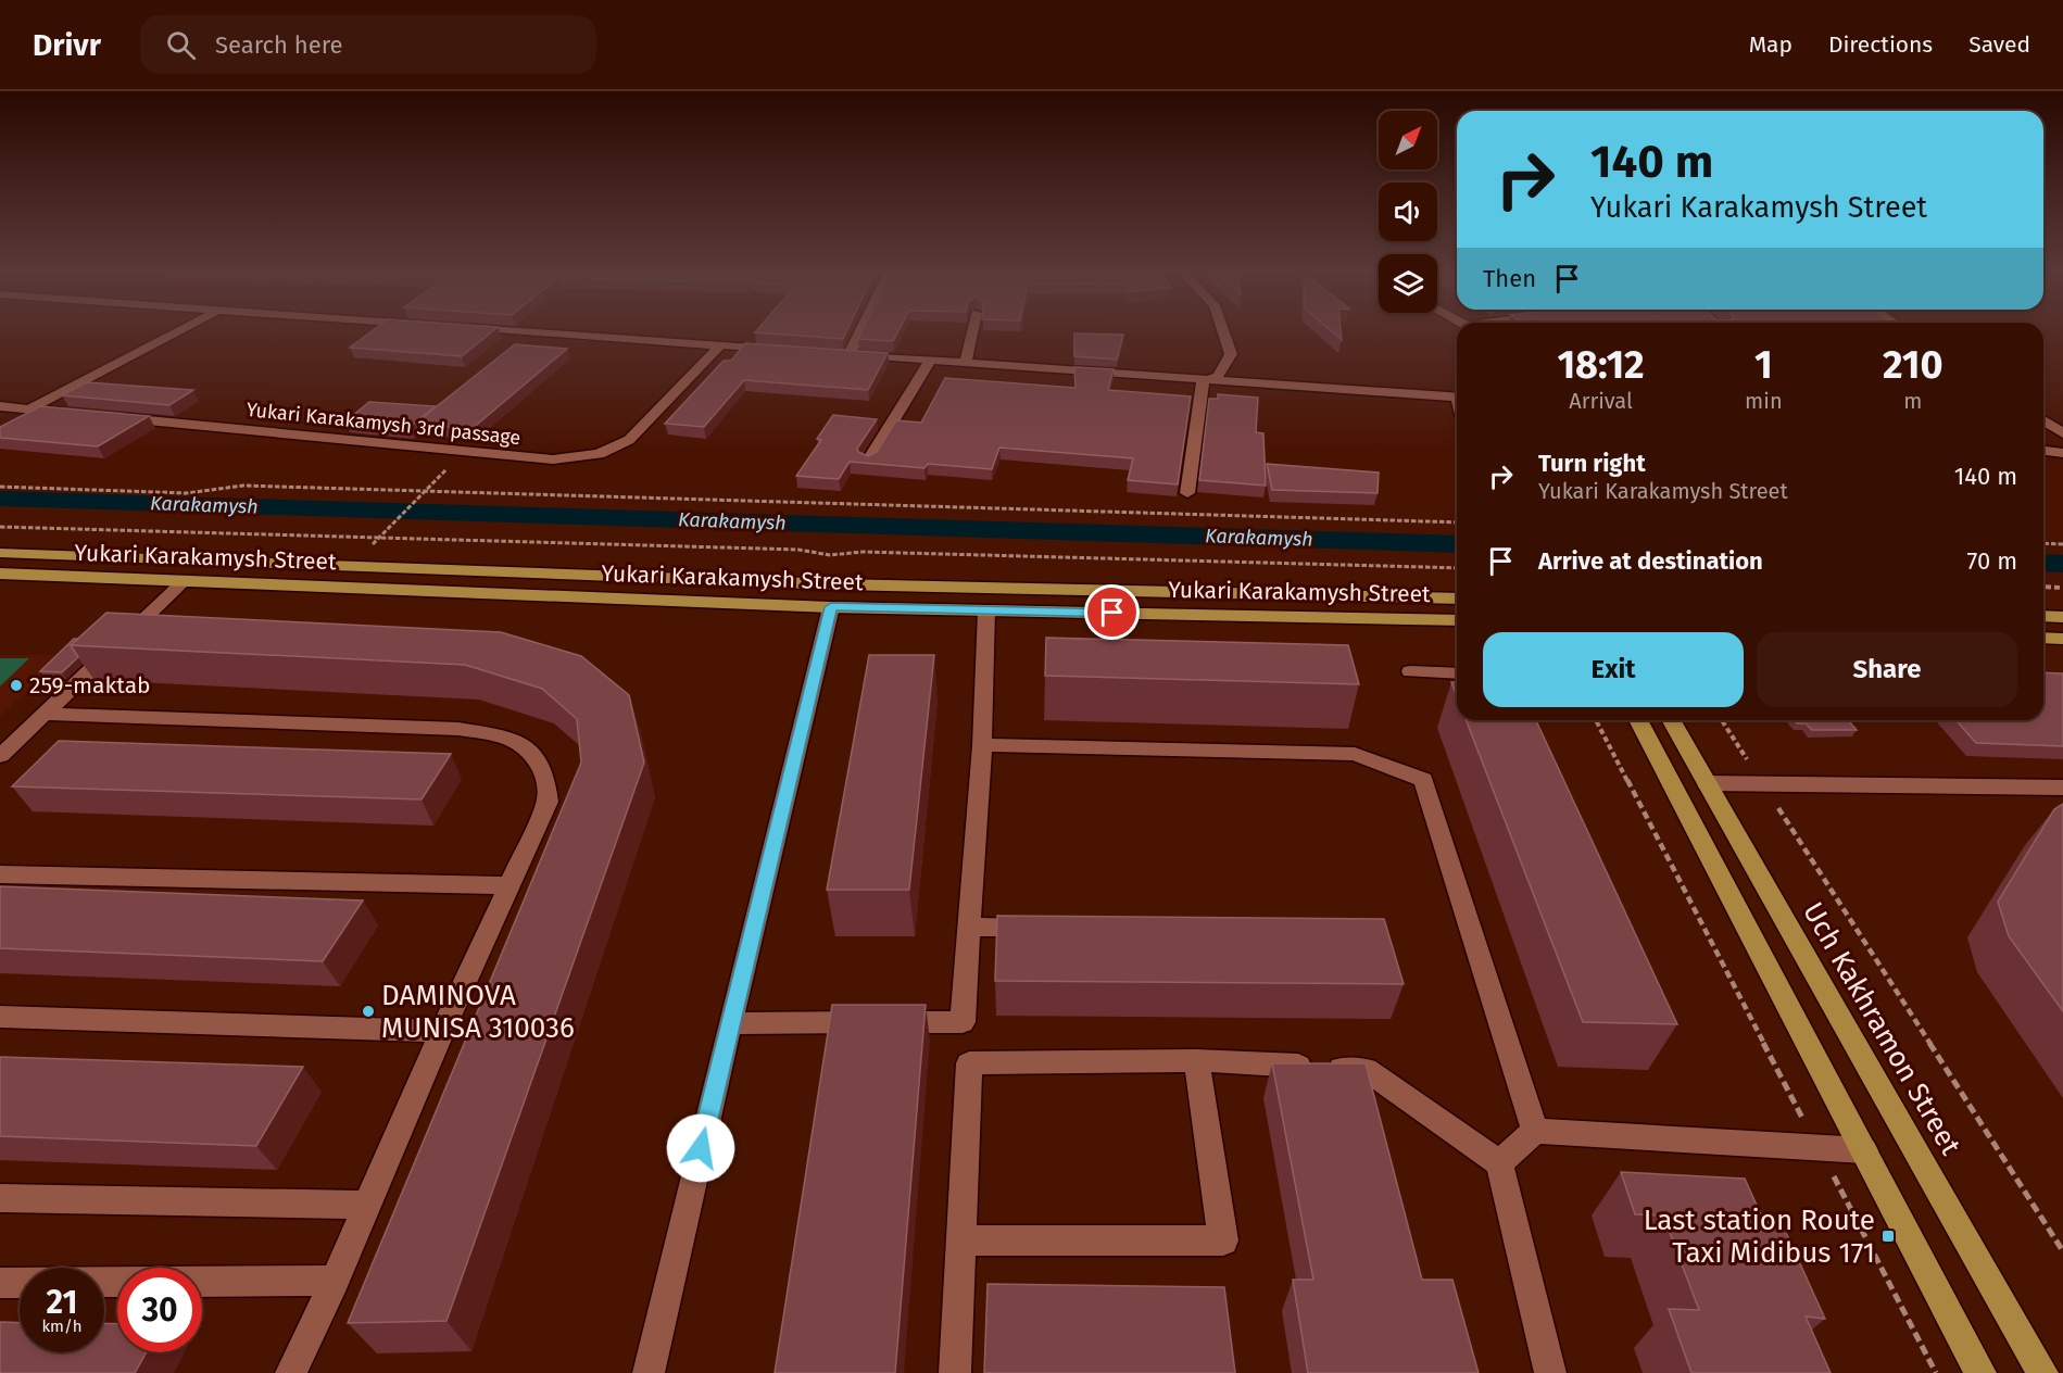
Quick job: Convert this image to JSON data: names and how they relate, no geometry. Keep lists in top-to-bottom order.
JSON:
{
  "streets": {
    "main road": ["Yukari Karakamysh Street", "Uch Kakhramon Street"],
    "street": ["Yukari Karakamysh 3rd passage"]
  },
  "water": ["Karakamysh"],
  "places": {
    "other": ["259-maktab", "DAMINOVA MUNISA 310036"],
    "transit": ["Last station Route Taxi Midibus 171"]
  },
  "north": "top right",
  "page": {
    "header": "Drivr",
    "search": "Search here",
    "nav": ["Map", "Directions", "Saved"],
    "turn": ["140 m", "Yukari Karakamysh Street"],
    "then": "Then",
    "eta": [
      "18:12",
      "Arrival",
      "1",
      "min",
      "210",
      "m"
    ],
    "list": [
      {
        "name": "Turn right",
        "note": "Yukari Karakamysh Street",
        "value": "140 m"
      },
      {
        "name": "Arrive at destination",
        "value": "70 m"
      }
    ],
    "buttons": ["Exit", "Share"],
    "speed": "21 km/h",
    "limit": "30"
  }
}
